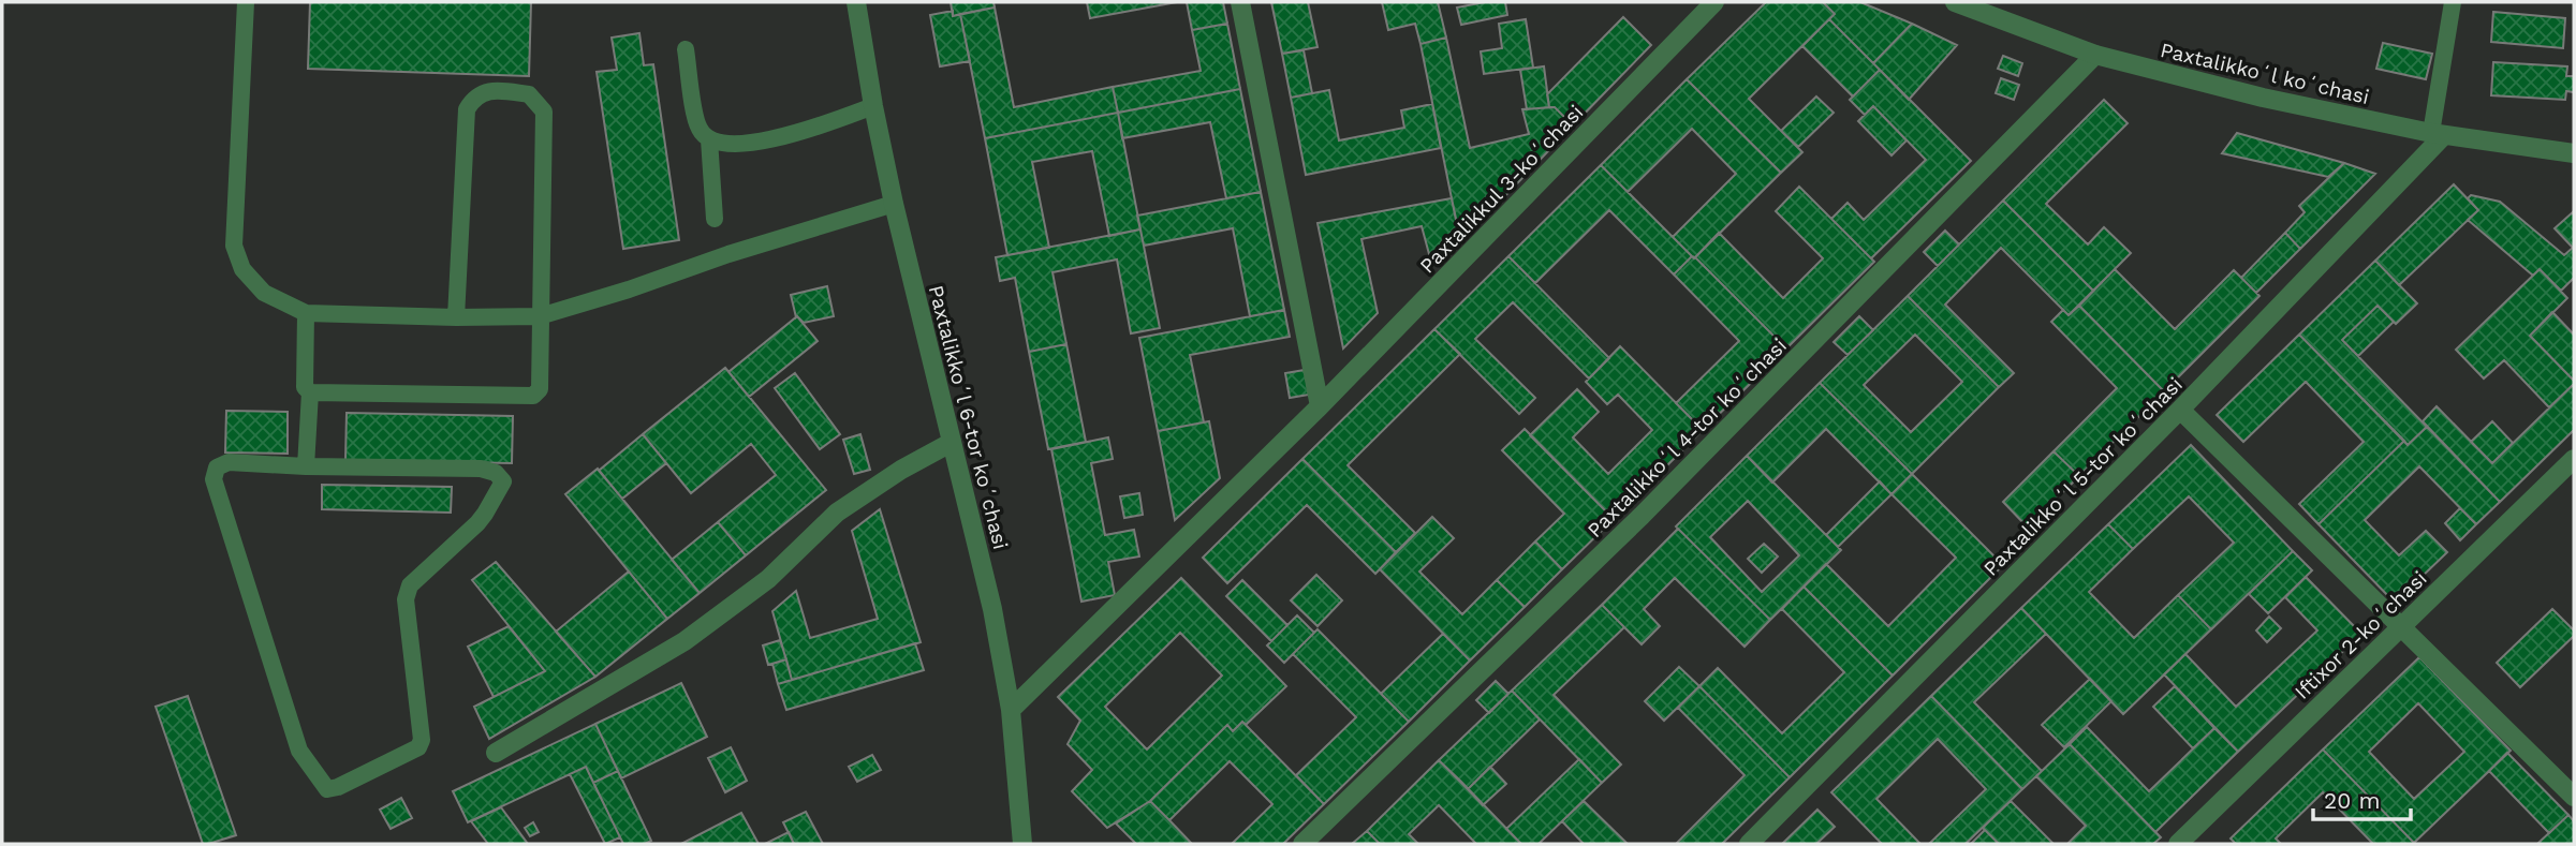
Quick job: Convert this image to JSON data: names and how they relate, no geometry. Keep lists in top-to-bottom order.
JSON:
{
  "streets": {
    "street": [
      "Paxtalikkoʻl koʻchasi",
      "Paxtalikkul 3-koʻchasi",
      "Paxtalikkoʻl 6-tor koʻchasi",
      "Paxtalikkoʻl 4-tor koʻchasi",
      "Paxtalikkoʻl 5-tor koʻchasi",
      "Iftixor 2-koʻchasi"
    ]
  },
  "crossings": [
    ["Paxtalikkoʻl koʻchasi", "Paxtalikkoʻl 4-tor koʻchasi"],
    ["Paxtalikkoʻl koʻchasi", "Paxtalikkoʻl 5-tor koʻchasi"],
    ["Paxtalikkul 3-koʻchasi", "Paxtalikkoʻl 6-tor koʻchasi"]
  ],
  "scale_bar": "20 m"
}
